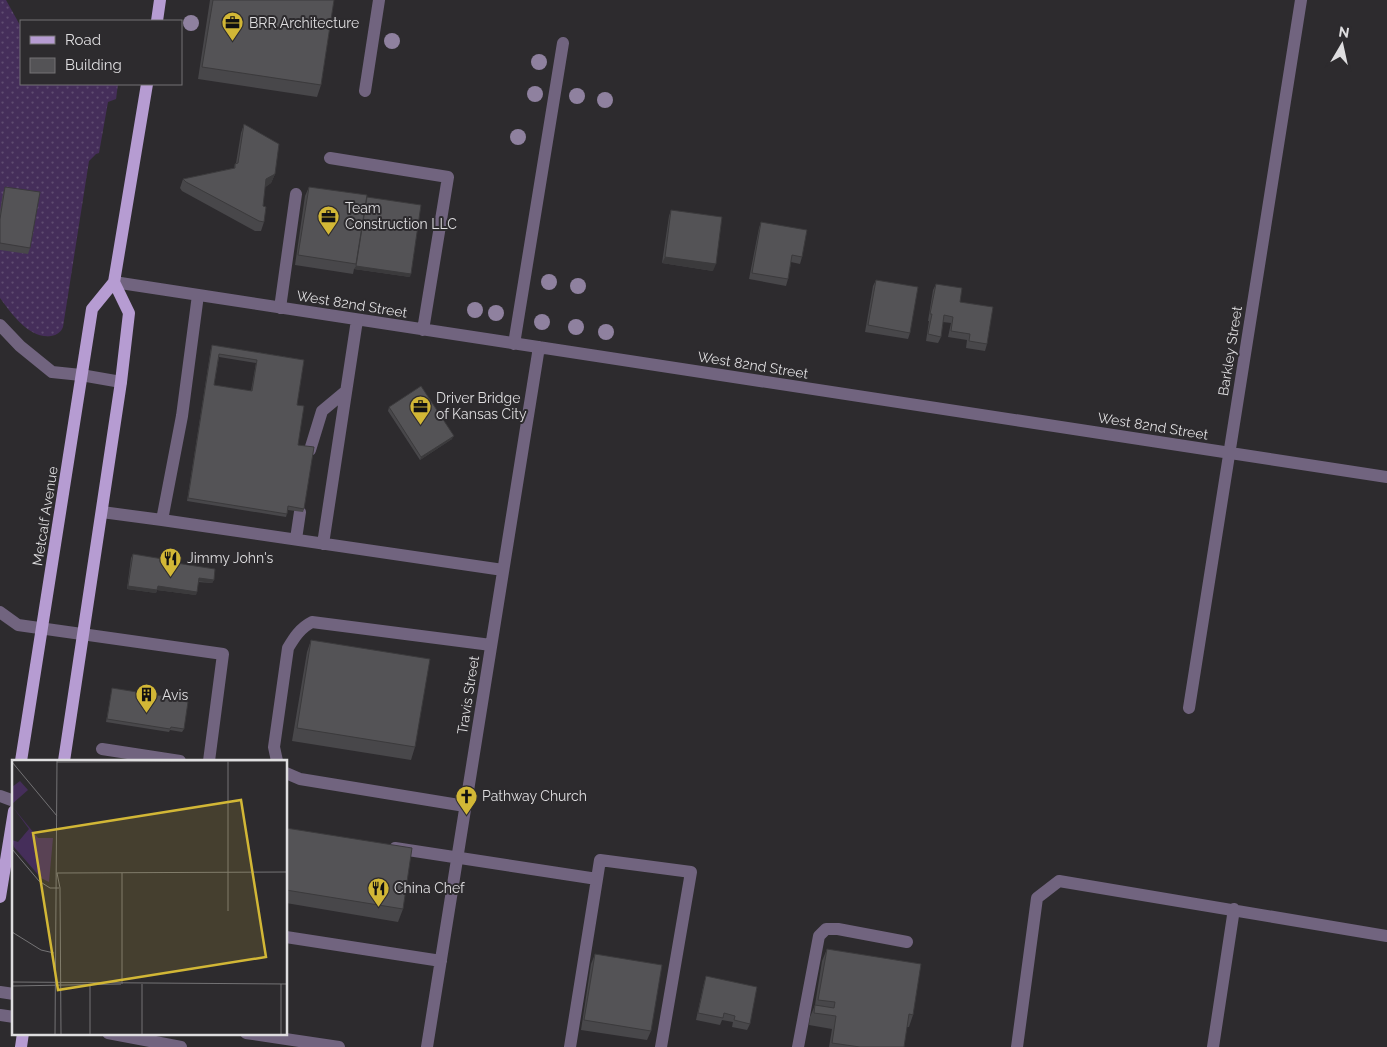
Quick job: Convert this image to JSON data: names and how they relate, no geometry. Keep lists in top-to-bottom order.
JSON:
{
  "streets": {
    "main road": ["Metcalf Avenue"],
    "street": ["West 82nd Street", "Barkley Street", "Travis Street"]
  },
  "crossings": [
    ["West 82nd Street", "Barkley Street"],
    ["West 82nd Street", "Metcalf Avenue"],
    ["West 82nd Street", "Travis Street"]
  ],
  "places": {
    "office": ["BRR Architecture", "Team Construction LLC", "Driver Bridge of Kansas City"],
    "restaurant": ["Jimmy John's", "China Chef"],
    "building": ["Avis"],
    "church": ["Pathway Church"]
  },
  "legend": ["Road", "Building"],
  "north": "top"
}
